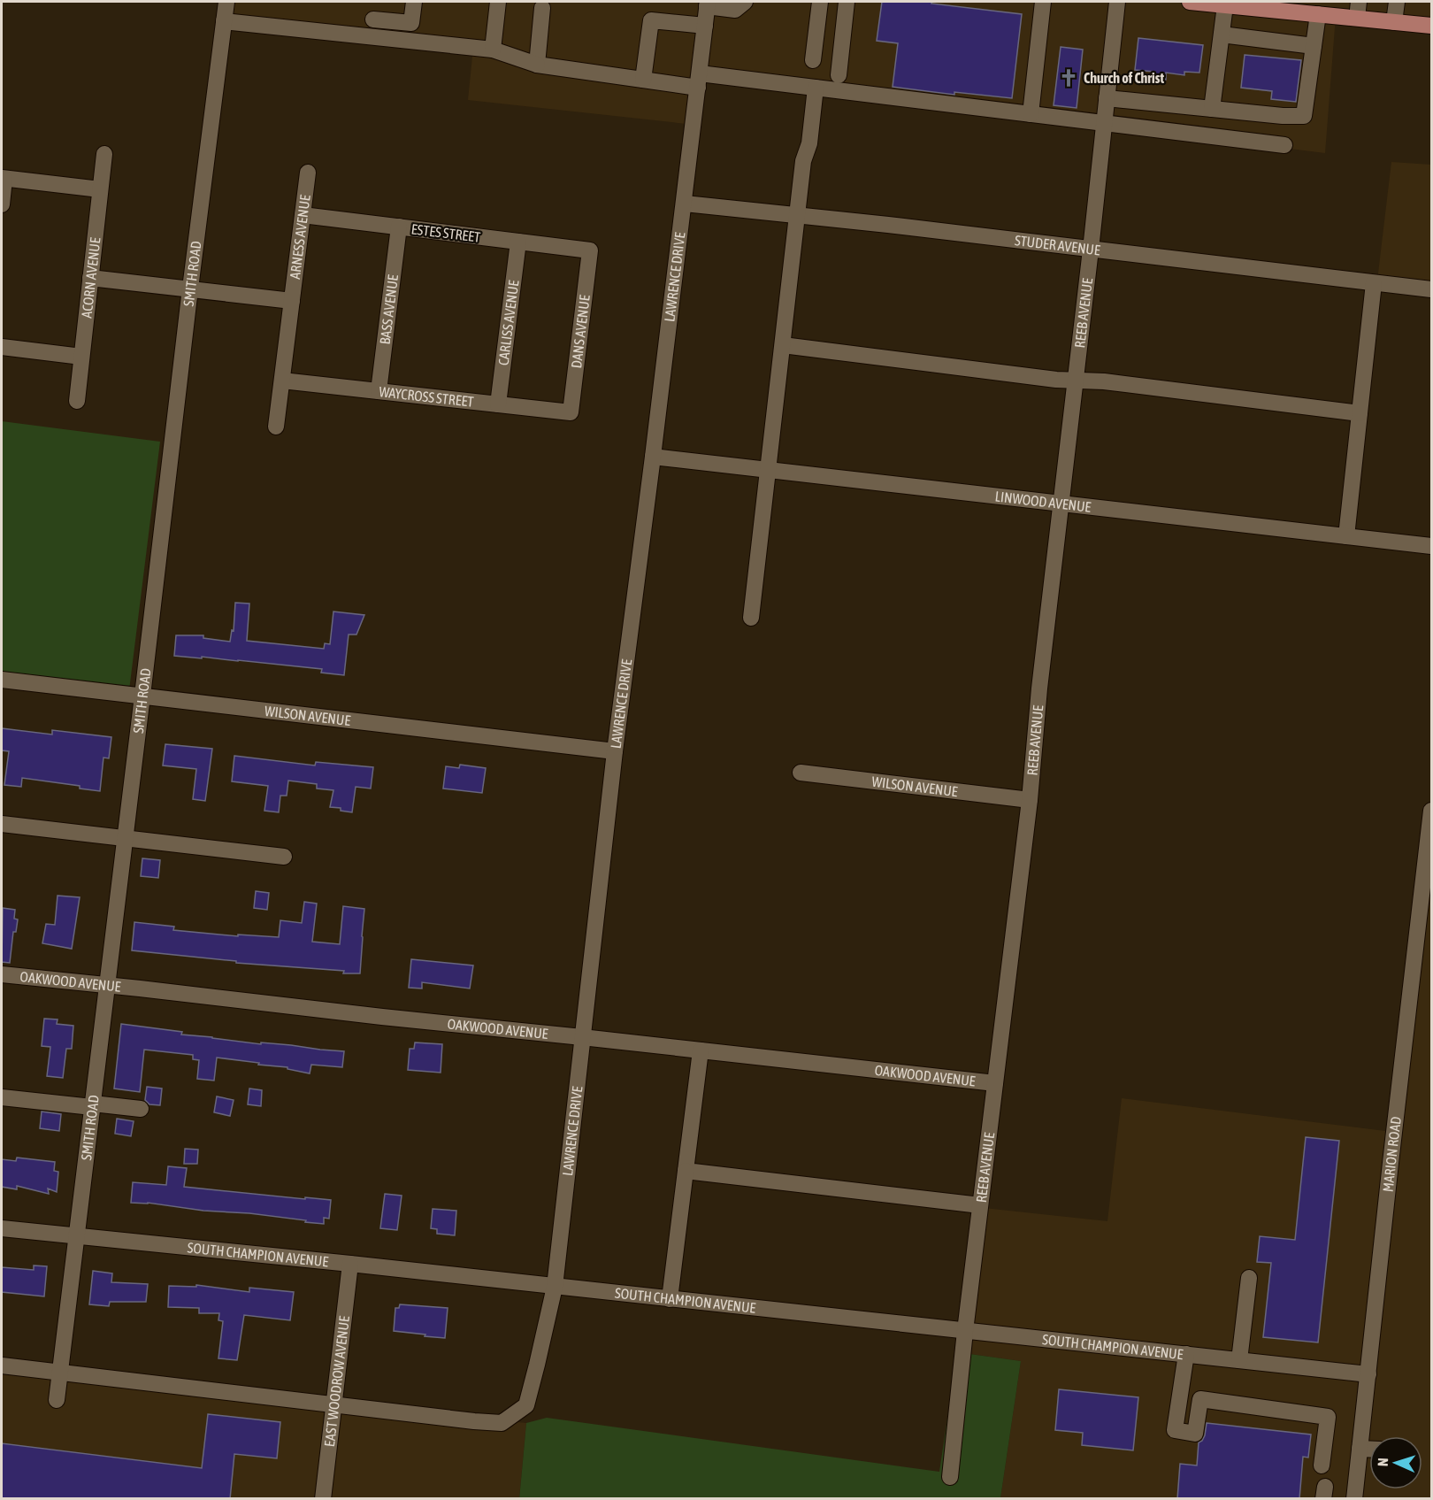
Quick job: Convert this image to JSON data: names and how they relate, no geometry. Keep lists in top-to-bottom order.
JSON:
{
  "streets": {
    "street": [
      "ESTES STREET",
      "ARNESS AVENUE",
      "STUDER AVENUE",
      "SMITH ROAD",
      "ACORN AVENUE",
      "LAWRENCE DRIVE",
      "BASS AVENUE",
      "REEB AVENUE",
      "CARLISS AVENUE",
      "DANS AVENUE",
      "WAYCROSS STREET",
      "LINWOOD AVENUE",
      "WILSON AVENUE",
      "OAKWOOD AVENUE",
      "MARION ROAD",
      "SOUTH CHAMPION AVENUE",
      "EAST WOODROW AVENUE"
    ]
  },
  "crossings": [
    ["ESTES STREET", "ARNESS AVENUE"],
    ["ESTES STREET", "BASS AVENUE"],
    ["ESTES STREET", "CARLISS AVENUE"],
    ["ESTES STREET", "DANS AVENUE"],
    ["ARNESS AVENUE", "WAYCROSS STREET"],
    ["STUDER AVENUE", "LAWRENCE DRIVE"],
    ["STUDER AVENUE", "REEB AVENUE"],
    ["SMITH ROAD", "WILSON AVENUE"],
    ["SMITH ROAD", "OAKWOOD AVENUE"],
    ["SMITH ROAD", "SOUTH CHAMPION AVENUE"],
    ["LAWRENCE DRIVE", "LINWOOD AVENUE"],
    ["LAWRENCE DRIVE", "WILSON AVENUE"],
    ["LAWRENCE DRIVE", "OAKWOOD AVENUE"],
    ["LAWRENCE DRIVE", "SOUTH CHAMPION AVENUE"],
    ["LAWRENCE DRIVE", "EAST WOODROW AVENUE"],
    ["BASS AVENUE", "WAYCROSS STREET"],
    ["REEB AVENUE", "LINWOOD AVENUE"],
    ["REEB AVENUE", "WILSON AVENUE"],
    ["REEB AVENUE", "OAKWOOD AVENUE"],
    ["REEB AVENUE", "SOUTH CHAMPION AVENUE"],
    ["CARLISS AVENUE", "WAYCROSS STREET"],
    ["DANS AVENUE", "WAYCROSS STREET"],
    ["MARION ROAD", "SOUTH CHAMPION AVENUE"],
    ["SOUTH CHAMPION AVENUE", "EAST WOODROW AVENUE"]
  ],
  "places": {
    "church": ["Church of Christ"]
  },
  "north": "left"
}
